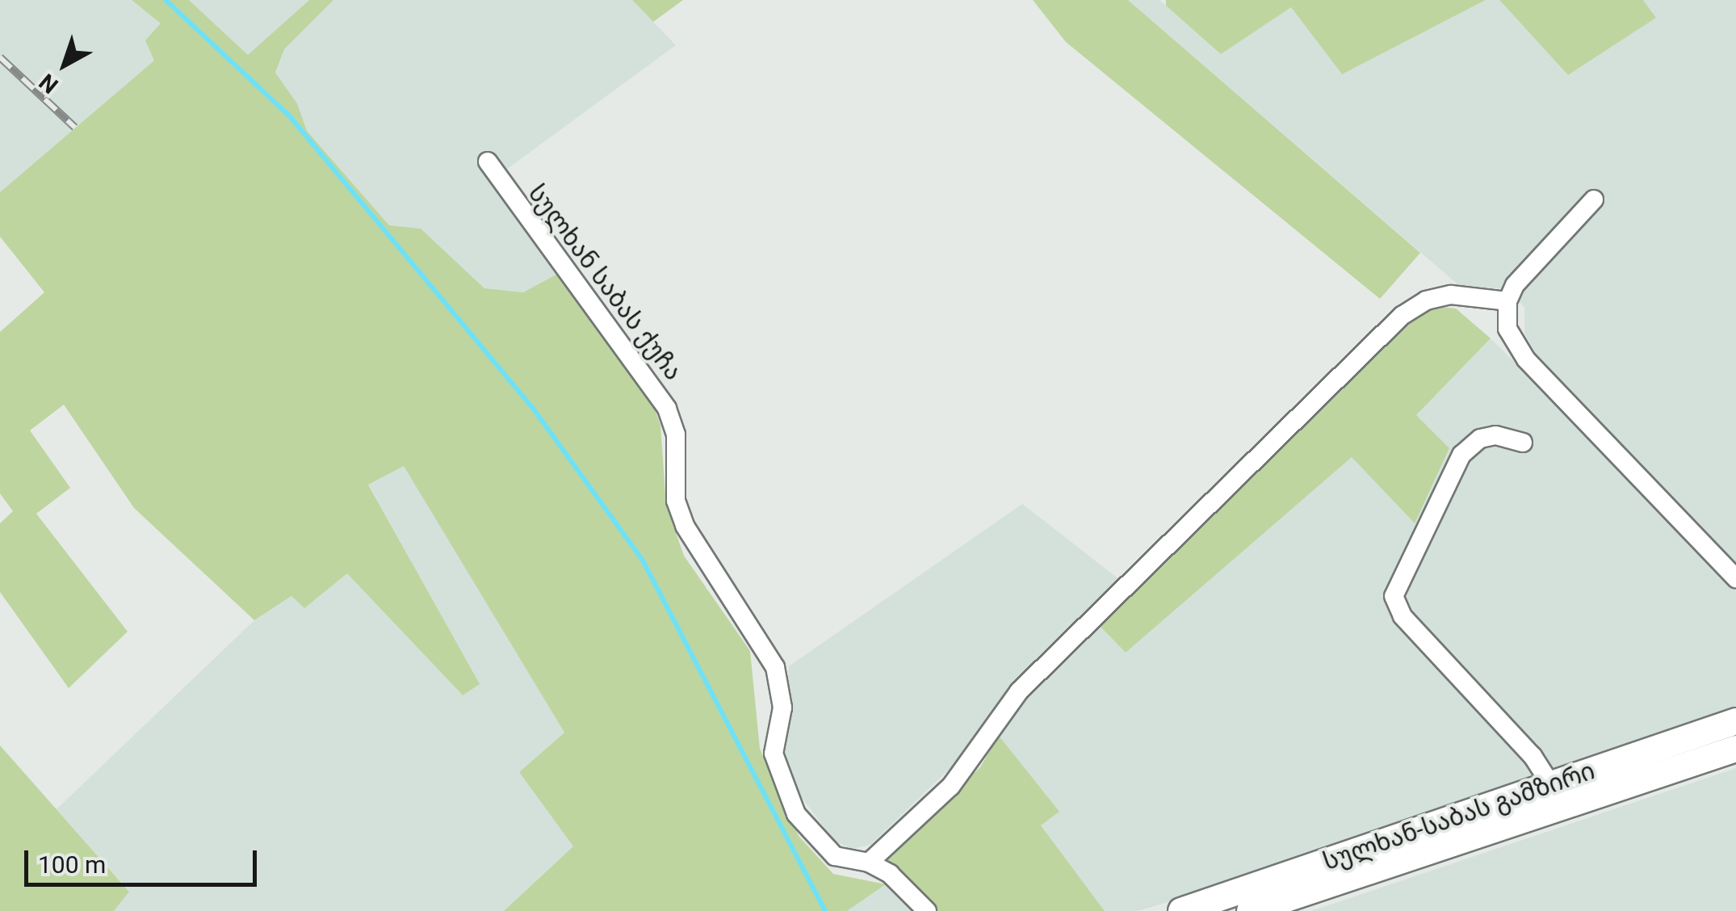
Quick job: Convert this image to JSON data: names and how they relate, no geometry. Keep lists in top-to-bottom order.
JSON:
{
  "streets": {
    "main road": ["სულხან-საბას გამზირი"],
    "street": ["სულხან საბას ქუჩა"]
  },
  "scale_bar": "100 m",
  "north": "bottom left"
}
